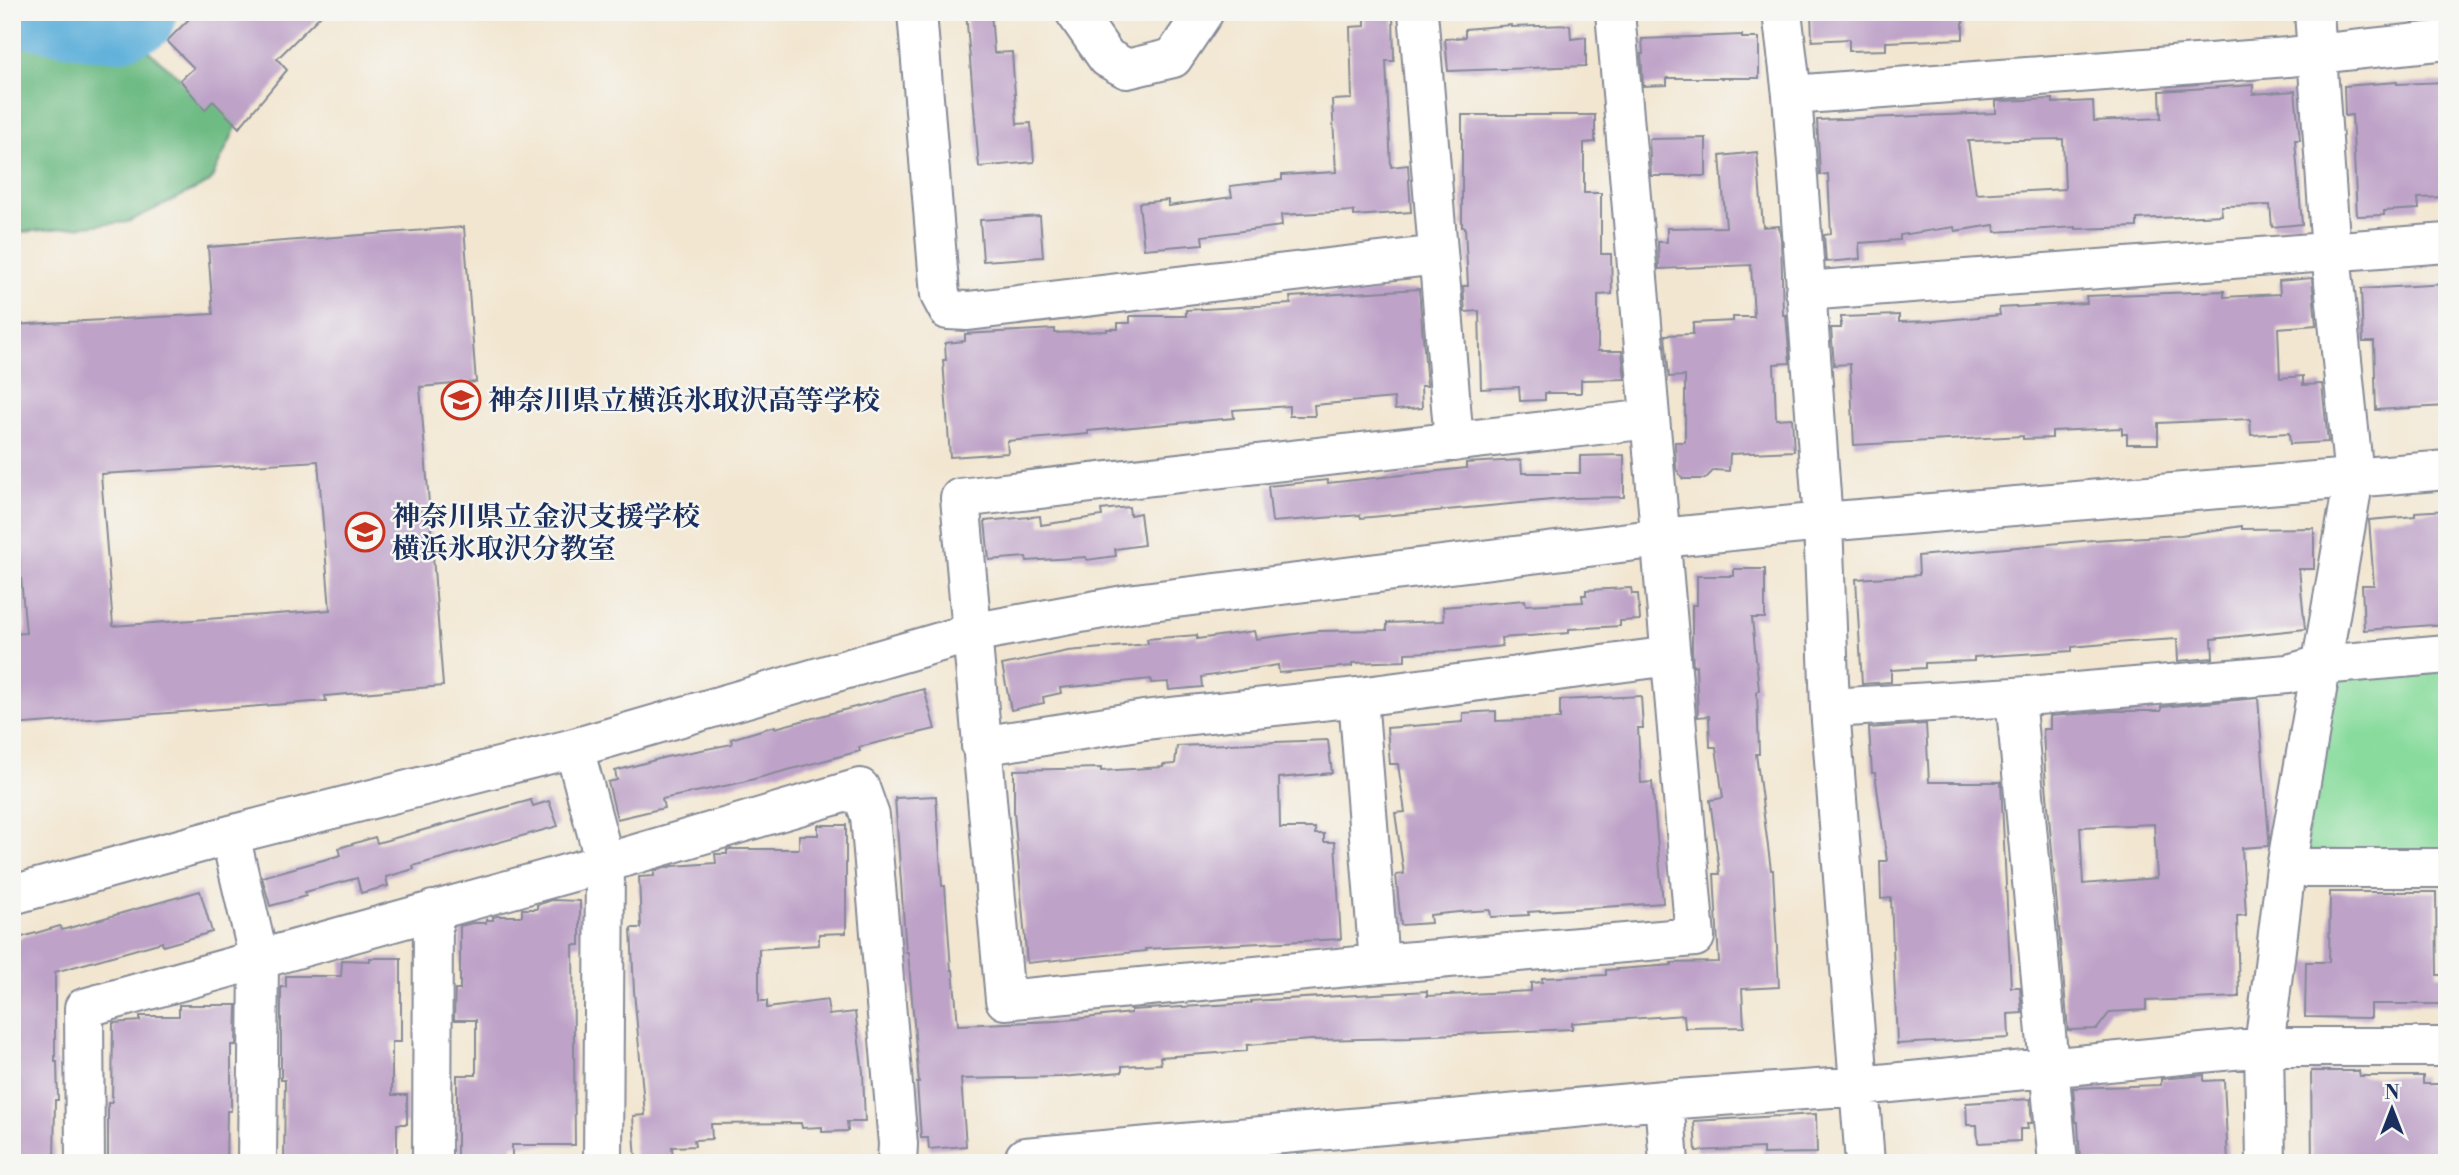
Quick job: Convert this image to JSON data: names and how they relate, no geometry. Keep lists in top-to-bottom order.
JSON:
{
  "places": {
    "school or university": ["神奈川県立横浜氷取沢高等学校", "神奈川県立金沢支援学校 横浜氷取沢分教室"]
  },
  "north": "top"
}
